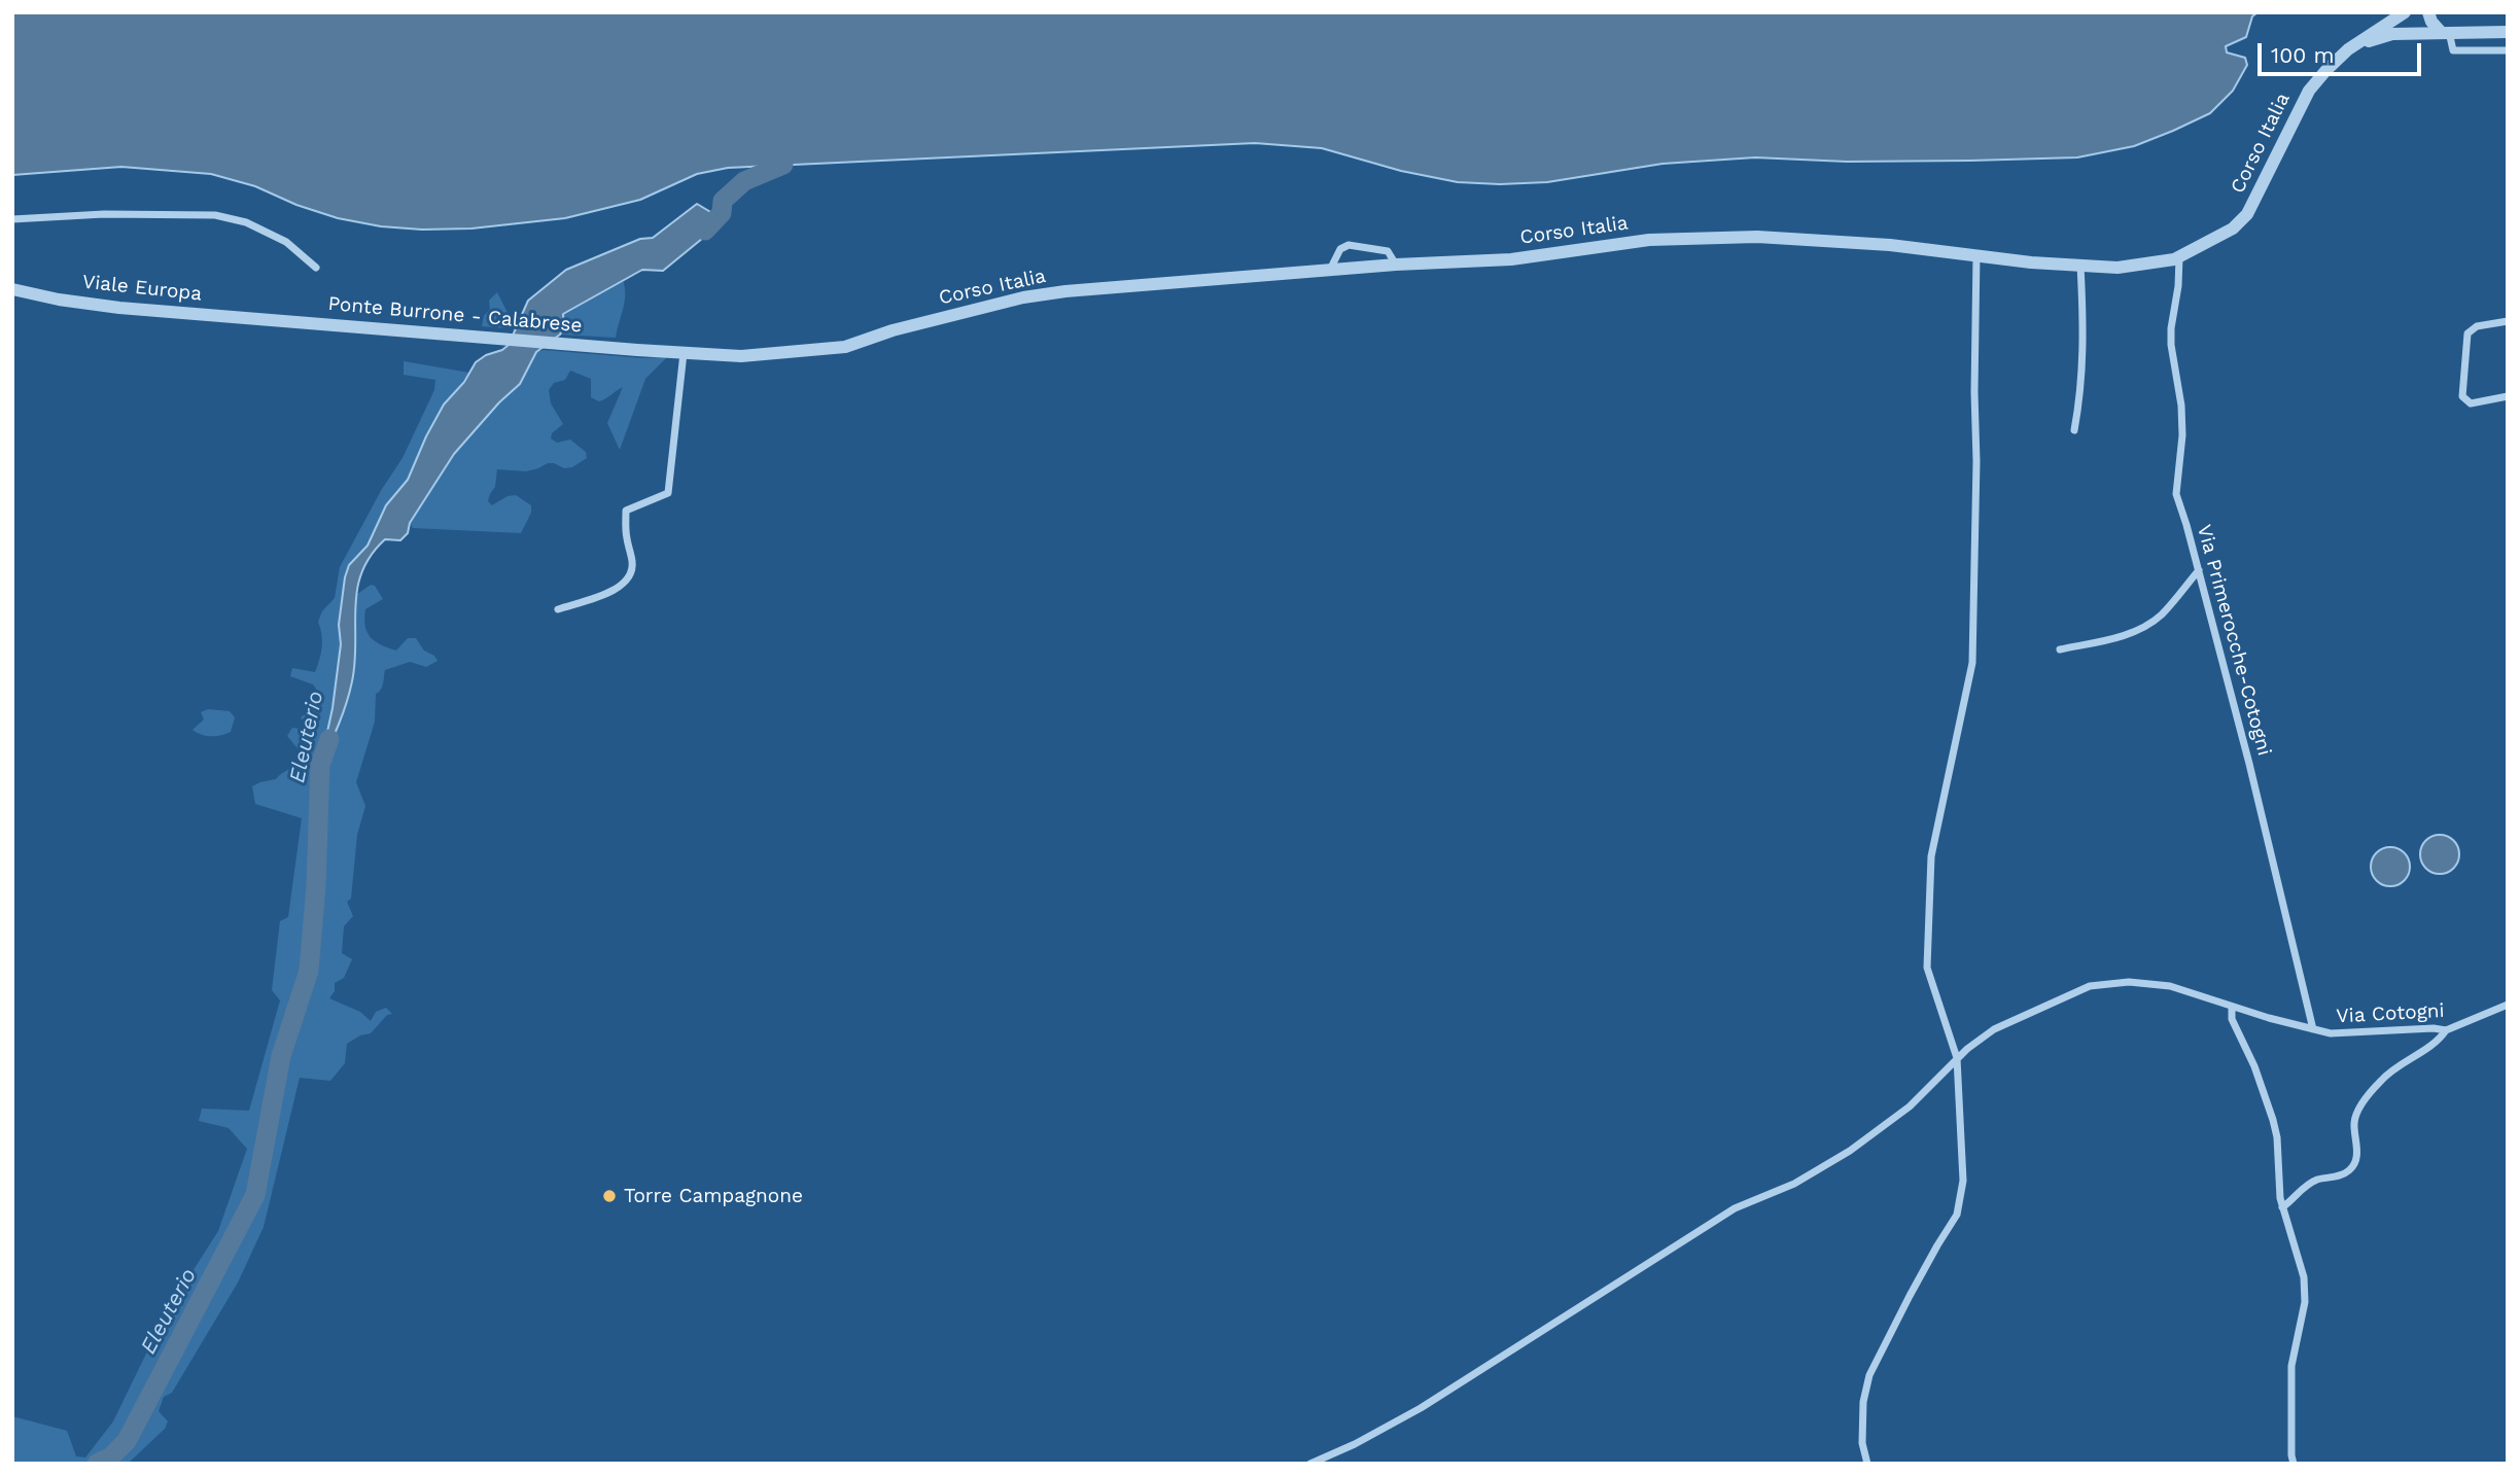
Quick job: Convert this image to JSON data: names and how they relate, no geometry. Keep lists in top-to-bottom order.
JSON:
{
  "streets": {
    "street": [
      "Corso Italia",
      "Viale Europa",
      "Ponte Burrone - Calabrese",
      "Via Primerocche-Cotogni",
      "Via Cotogni"
    ]
  },
  "crossings": [
    ["Corso Italia", "Ponte Burrone - Calabrese"],
    ["Corso Italia", "Via Primerocche-Cotogni"],
    ["Viale Europa", "Ponte Burrone - Calabrese"],
    ["Via Primerocche-Cotogni", "Via Cotogni"]
  ],
  "water": ["Eleuterio"],
  "places": ["Torre Campagnone"],
  "scale_bar": "100 m"
}
